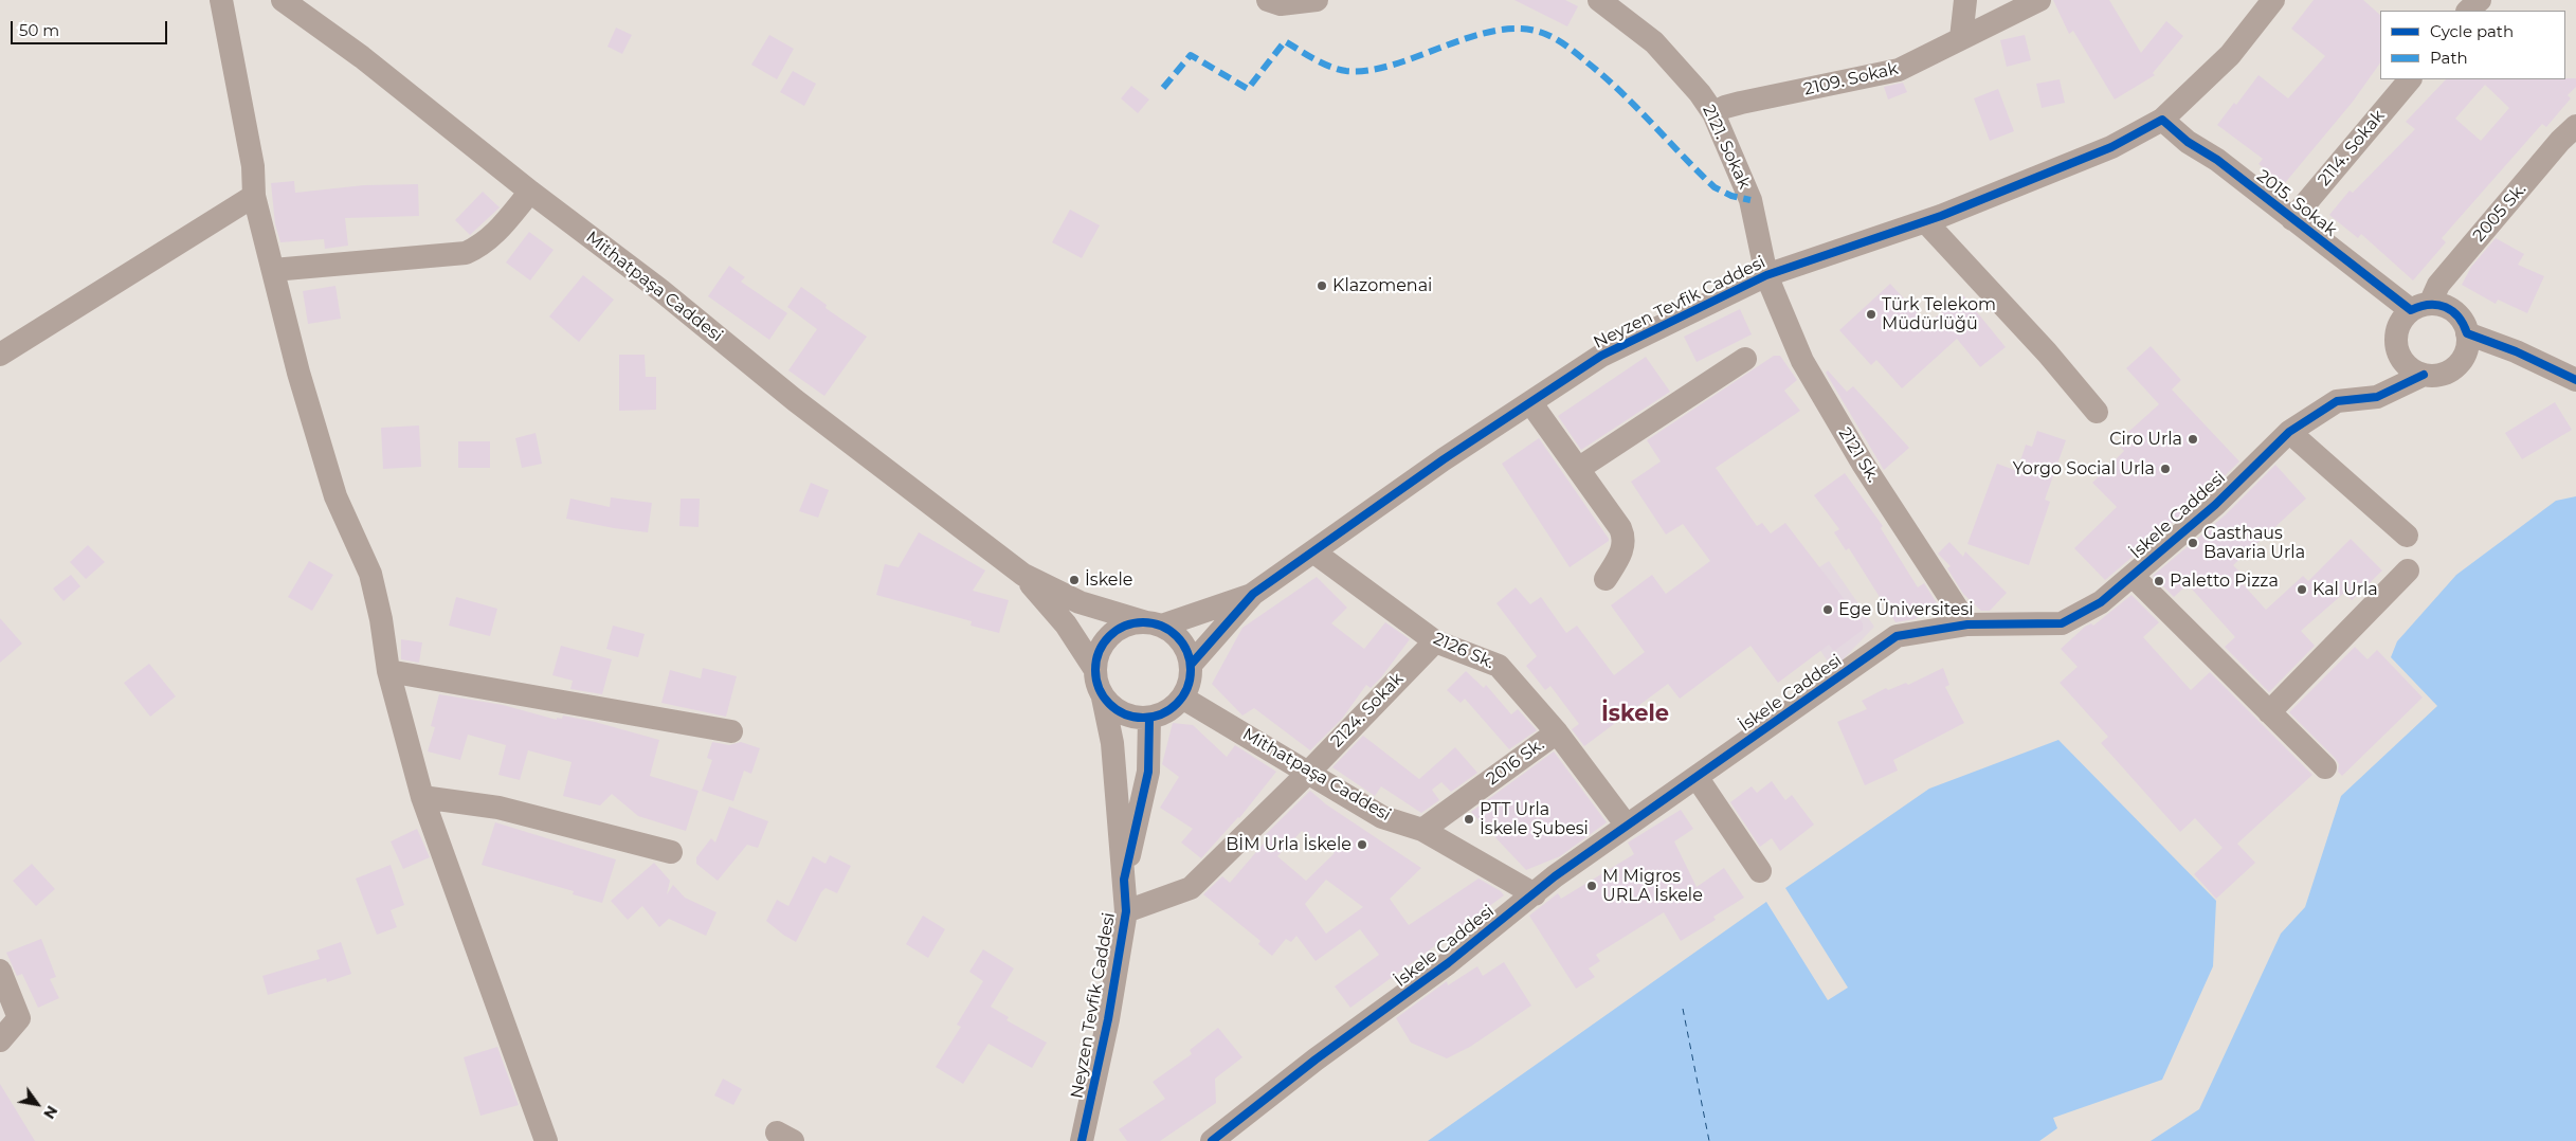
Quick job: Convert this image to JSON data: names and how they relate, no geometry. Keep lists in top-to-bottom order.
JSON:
{
  "streets": {
    "street": [
      "2109. Sokak",
      "2121. Sokak",
      "2114. Sokak",
      "2015. Sokak",
      "2005 Sk.",
      "Mithatpaşa Caddesi",
      "Neyzen Tevfik Caddesi",
      "2121 Sk.",
      "İskele Caddesi",
      "2126 Sk.",
      "2124. Sokak",
      "2016 Sk."
    ]
  },
  "crossings": [
    ["2109. Sokak", "2121. Sokak"],
    ["2121. Sokak", "Neyzen Tevfik Caddesi"],
    ["2121. Sokak", "2121 Sk."],
    ["2114. Sokak", "2015. Sokak"],
    ["2015. Sokak", "2005 Sk."],
    ["2015. Sokak", "Neyzen Tevfik Caddesi"],
    ["2015. Sokak", "İskele Caddesi"],
    ["2005 Sk.", "İskele Caddesi"],
    ["Mithatpaşa Caddesi", "Neyzen Tevfik Caddesi"],
    ["Mithatpaşa Caddesi", "İskele Caddesi"],
    ["Mithatpaşa Caddesi", "2124. Sokak"],
    ["Mithatpaşa Caddesi", "2016 Sk."],
    ["Neyzen Tevfik Caddesi", "2121 Sk."],
    ["Neyzen Tevfik Caddesi", "2126 Sk."],
    ["Neyzen Tevfik Caddesi", "2124. Sokak"],
    ["2121 Sk.", "İskele Caddesi"],
    ["İskele Caddesi", "2126 Sk."],
    ["2126 Sk.", "2124. Sokak"],
    ["2126 Sk.", "2016 Sk."]
  ],
  "districts": ["İskele"],
  "places": [
    "Klazomenai",
    "Türk Telekom Müdürlüğü",
    "Ciro Urla",
    "Yorgo Social Urla",
    "Gasthaus Bavaria Urla",
    "İskele",
    "Paletto Pizza",
    "Kal Urla",
    "Ege Üniversitesi",
    "PTT Urla İskele Şubesi",
    "BİM Urla İskele",
    "M Migros URLA İskele"
  ],
  "legend": ["Cycle path", "Path"],
  "scale_bar": "50 m",
  "north": "bottom right"
}
